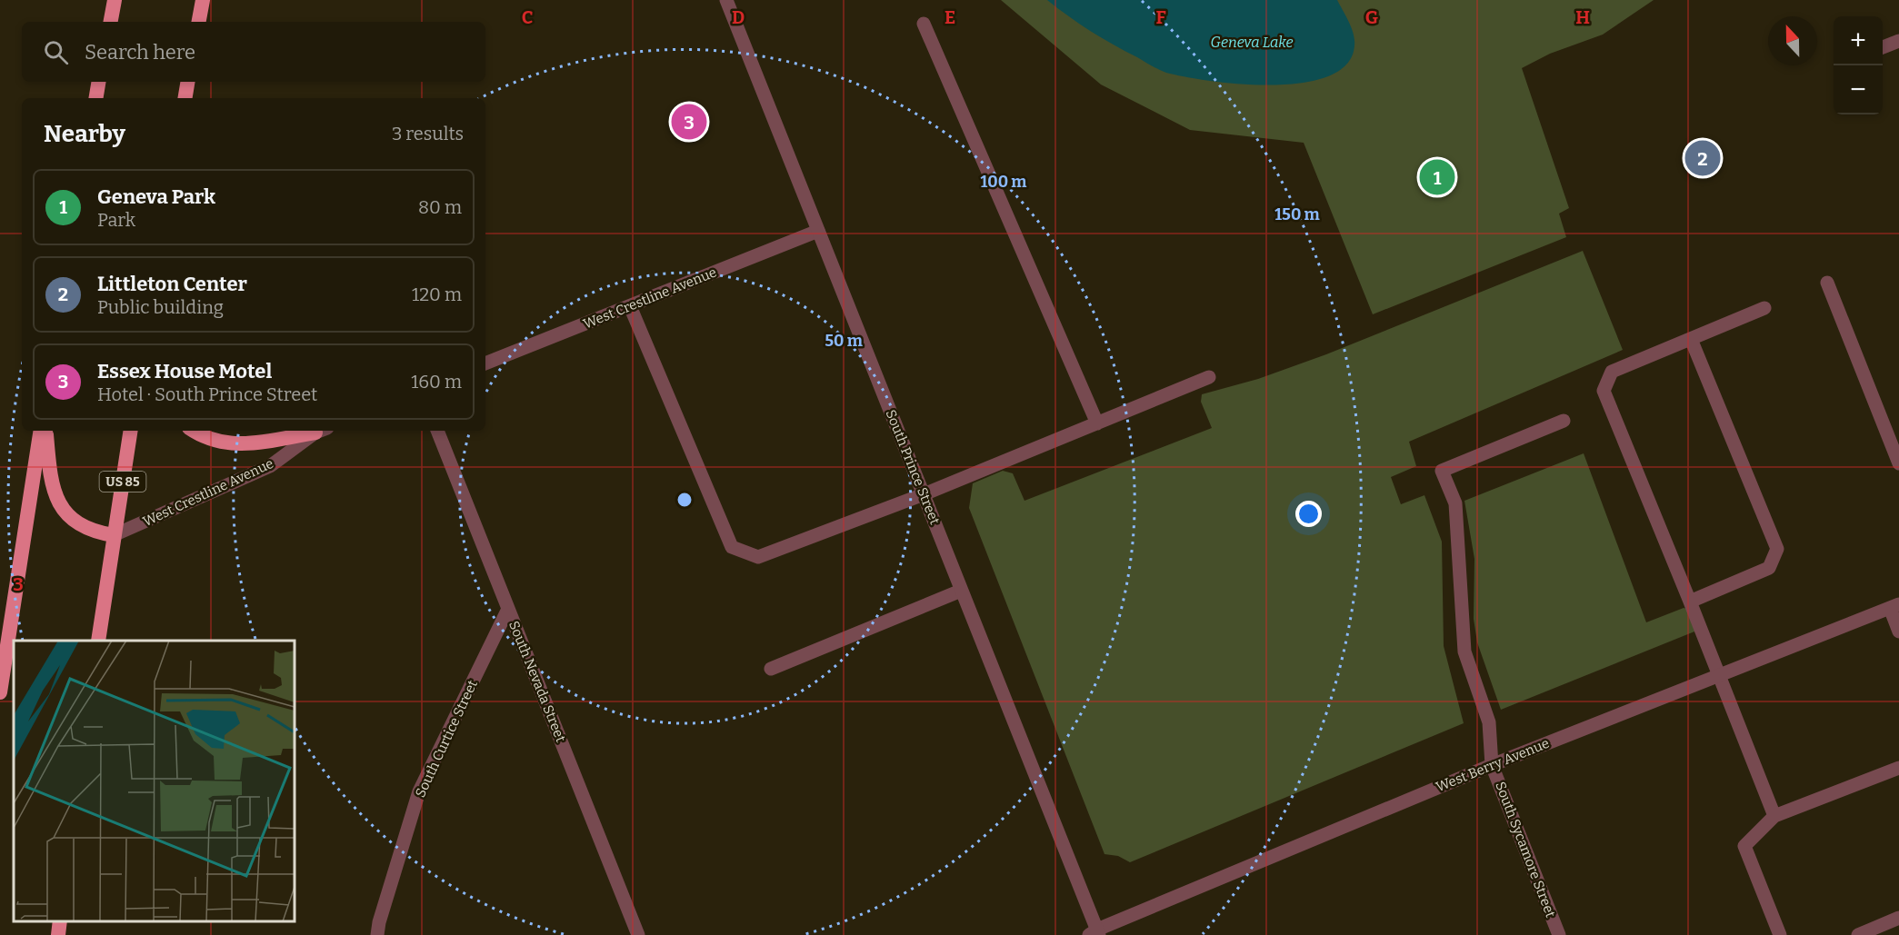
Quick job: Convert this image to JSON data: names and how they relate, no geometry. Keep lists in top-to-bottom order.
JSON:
{
  "streets": {
    "highway": ["US 85"],
    "street": [
      "West Crestline Avenue",
      "South Prince Street",
      "South Nevada Street",
      "South Curtice Street",
      "West Berry Avenue",
      "South Sycamore Street"
    ]
  },
  "crossings": [
    ["West Crestline Avenue", "South Prince Street"],
    ["West Crestline Avenue", "US 85"],
    ["South Prince Street", "West Berry Avenue"],
    ["South Nevada Street", "South Curtice Street"],
    ["West Berry Avenue", "South Sycamore Street"]
  ],
  "water": ["Geneva Lake"],
  "north": "top",
  "page": {
    "map_buttons": ["+", "−"],
    "search": "Search here",
    "heading": ["Nearby", "3 results"],
    "pins": ["3", "2", "1"],
    "list": [
      {
        "mark": "1",
        "name": "Geneva Park",
        "note": "Park",
        "value": "80 m"
      },
      {
        "mark": "2",
        "name": "Littleton Center",
        "note": "Public building",
        "value": "120 m"
      },
      {
        "mark": "3",
        "name": "Essex House Motel",
        "note": "Hotel · South Prince Street",
        "value": "160 m"
      }
    ]
  },
  "grid": {
    "columns": [
      "C",
      "D",
      "E",
      "F",
      "G",
      "H"
    ],
    "rows": ["3"]
  },
  "rings": ["100 m", "150 m", "50 m"]
}
